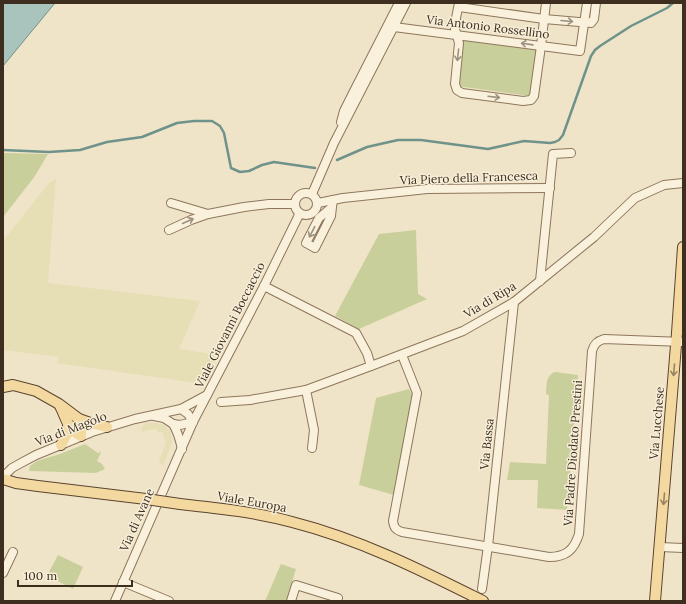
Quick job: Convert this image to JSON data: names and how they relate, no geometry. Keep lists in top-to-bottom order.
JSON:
{
  "streets": {
    "main road": ["Via Lucchese", "Viale Europa"],
    "street": [
      "Via Antonio Rossellino",
      "Via Piero della Francesca",
      "Via di Ripa",
      "Viale Giovanni Boccaccio",
      "Via di Magolo",
      "Via Bassa",
      "Via Padre Diodato Prestini",
      "Via di Avane"
    ]
  },
  "crossings": [
    ["Via Piero della Francesca", "Viale Giovanni Boccaccio"],
    ["Via di Ripa", "Via Bassa"],
    ["Via di Ripa", "Via Padre Diodato Prestini"],
    ["Viale Giovanni Boccaccio", "Via di Magolo"],
    ["Viale Giovanni Boccaccio", "Via di Avane"],
    ["Via Lucchese", "Via Padre Diodato Prestini"],
    ["Via di Magolo", "Viale Europa"],
    ["Via Bassa", "Via Padre Diodato Prestini"]
  ],
  "one_way": ["Via Lucchese"],
  "scale_bar": "100 m"
}
